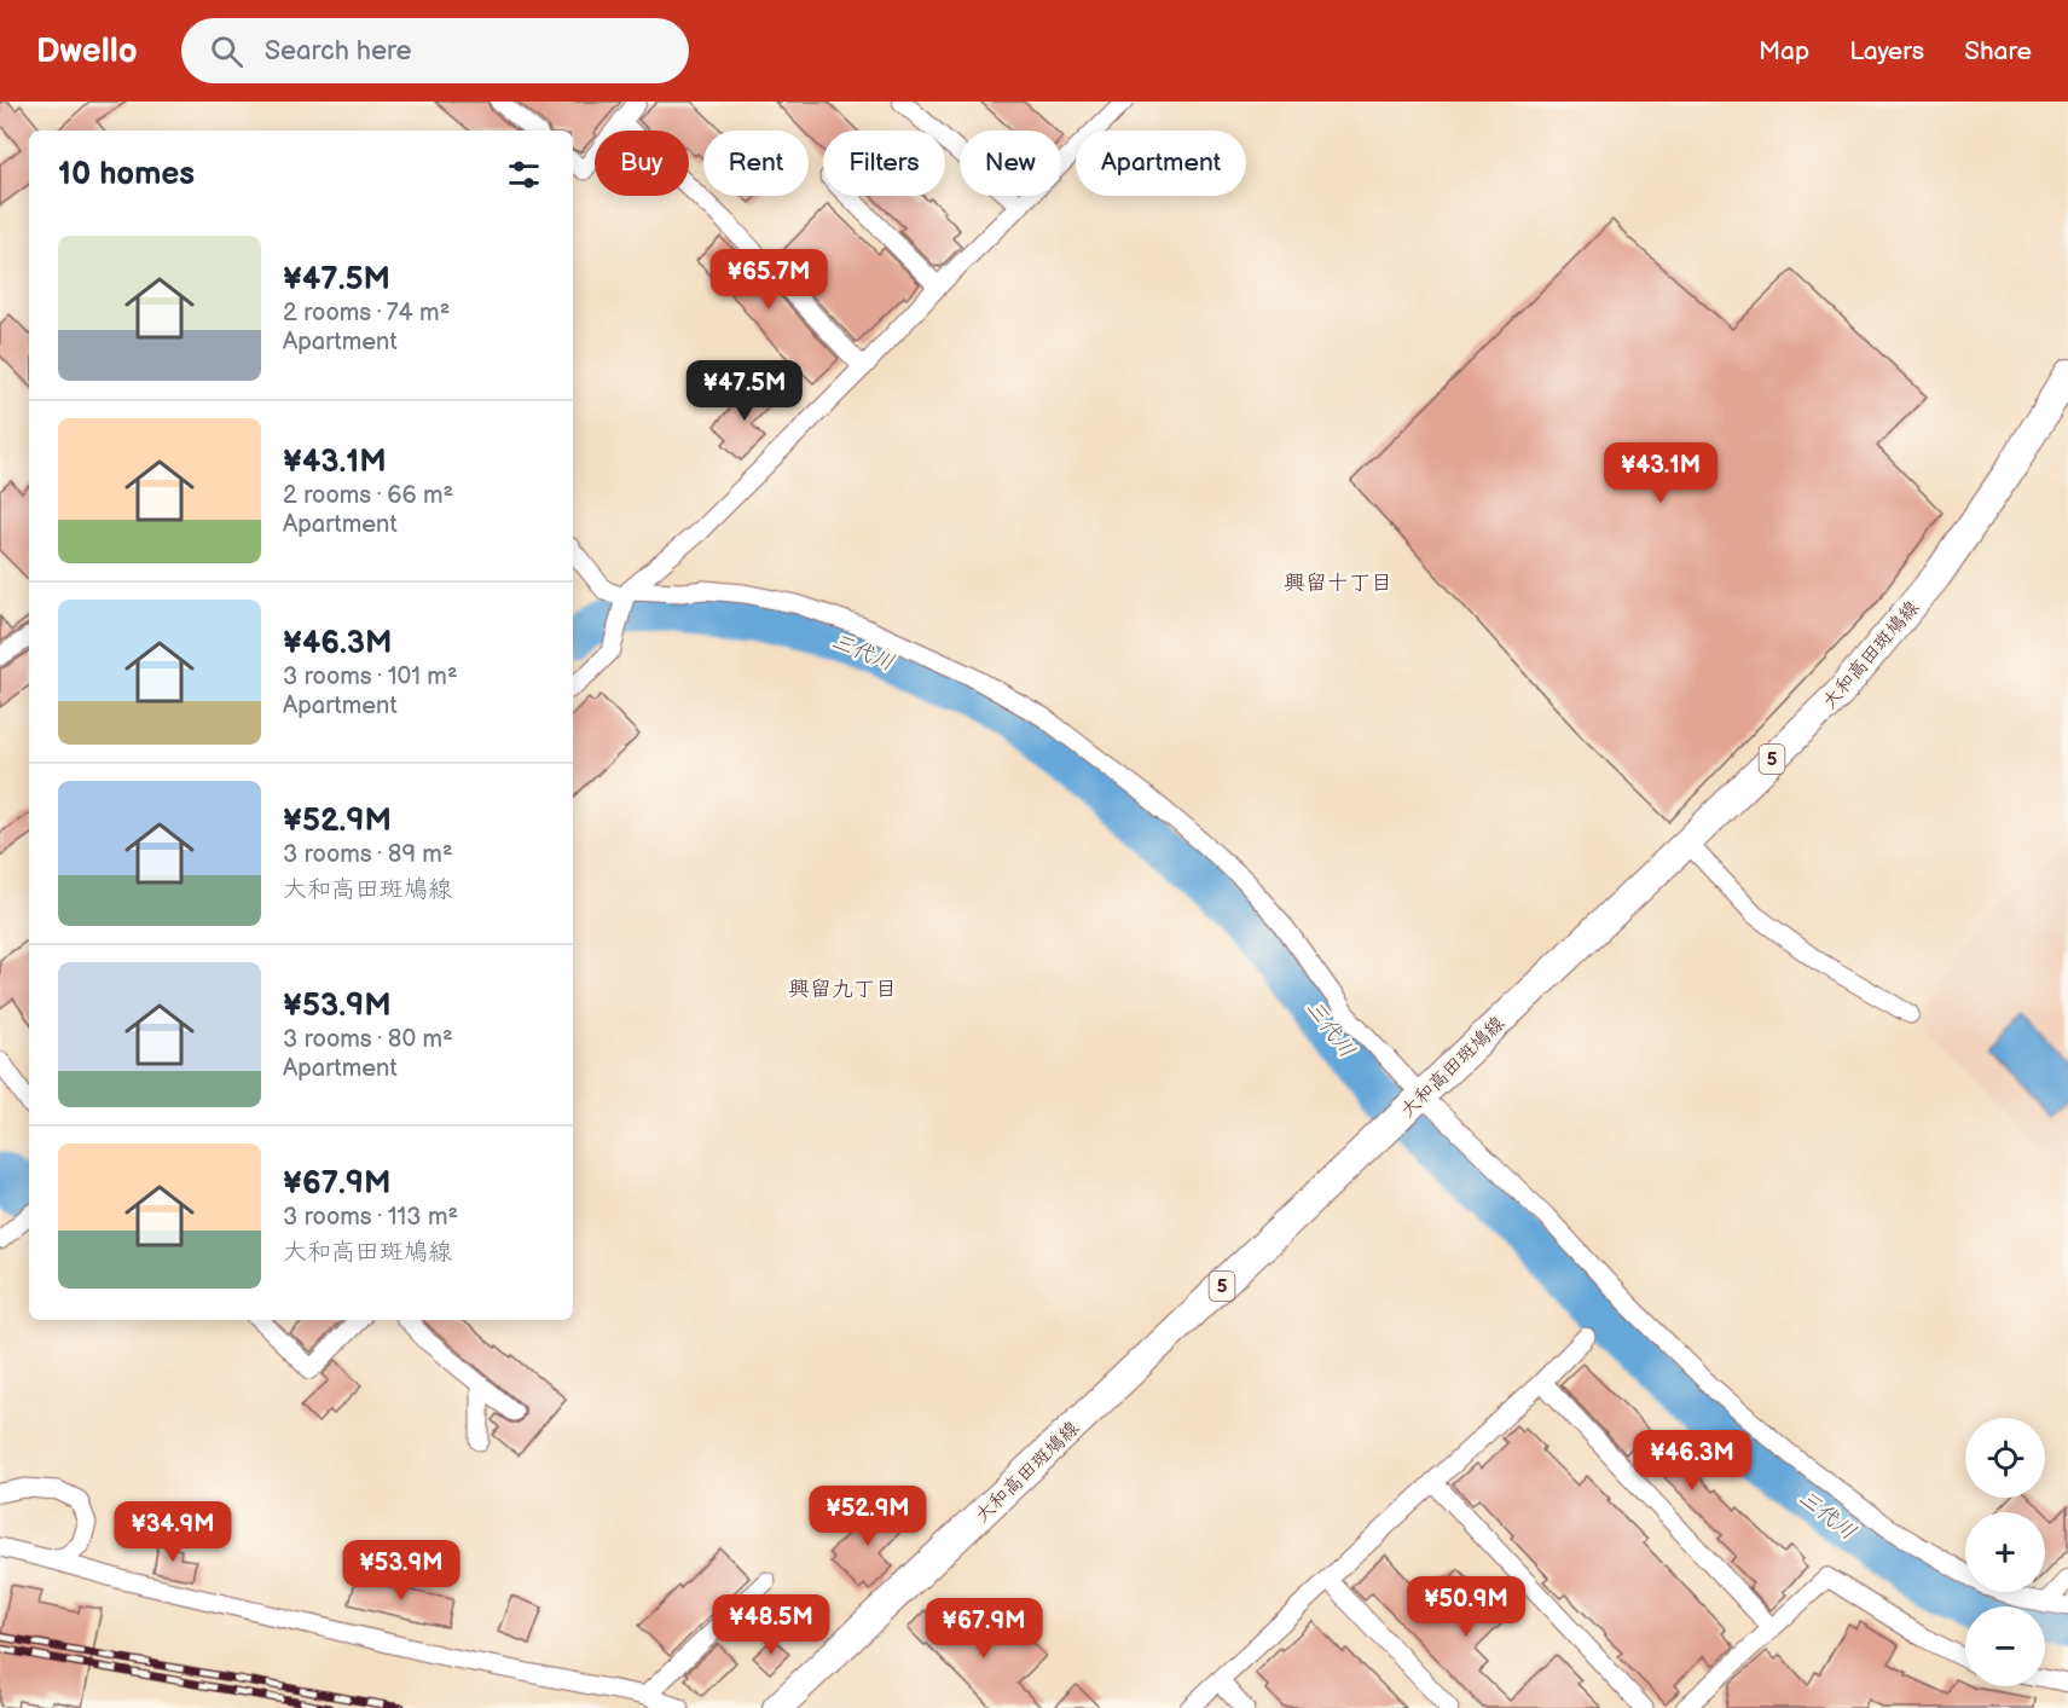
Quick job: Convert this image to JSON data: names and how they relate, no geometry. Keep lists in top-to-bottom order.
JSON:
{
  "streets": {
    "main road": ["大和高田斑鳩線", "5"]
  },
  "districts": ["興留十丁目", "興留九丁目"],
  "water": ["三代川"],
  "page": {
    "header": "Dwello",
    "search": "Search here",
    "nav": ["Map", "Layers", "Share"],
    "chip": [
      "Buy",
      "Rent",
      "Filters",
      "New",
      "Apartment"
    ],
    "heading": "10 homes",
    "list": [
      {
        "name": "¥47.5M",
        "note": "2 rooms · 74 m² · Apartment"
      },
      {
        "name": "¥43.1M",
        "note": "2 rooms · 66 m² · Apartment"
      },
      {
        "name": "¥46.3M",
        "note": "3 rooms · 101 m² · Apartment"
      },
      {
        "name": "¥52.9M",
        "note": "3 rooms · 89 m² · 大和高田斑鳩線"
      },
      {
        "name": "¥53.9M",
        "note": "3 rooms · 80 m² · Apartment"
      },
      {
        "name": "¥67.9M",
        "note": "3 rooms · 113 m² · 大和高田斑鳩線"
      }
    ],
    "price": [
      "¥65.7M",
      "¥47.5M",
      "¥43.1M",
      "¥46.3M",
      "¥52.9M",
      "¥34.9M",
      "¥53.9M",
      "¥50.9M",
      "¥48.5M",
      "¥67.9M"
    ],
    "map_buttons": ["+", "−"]
  }
}
